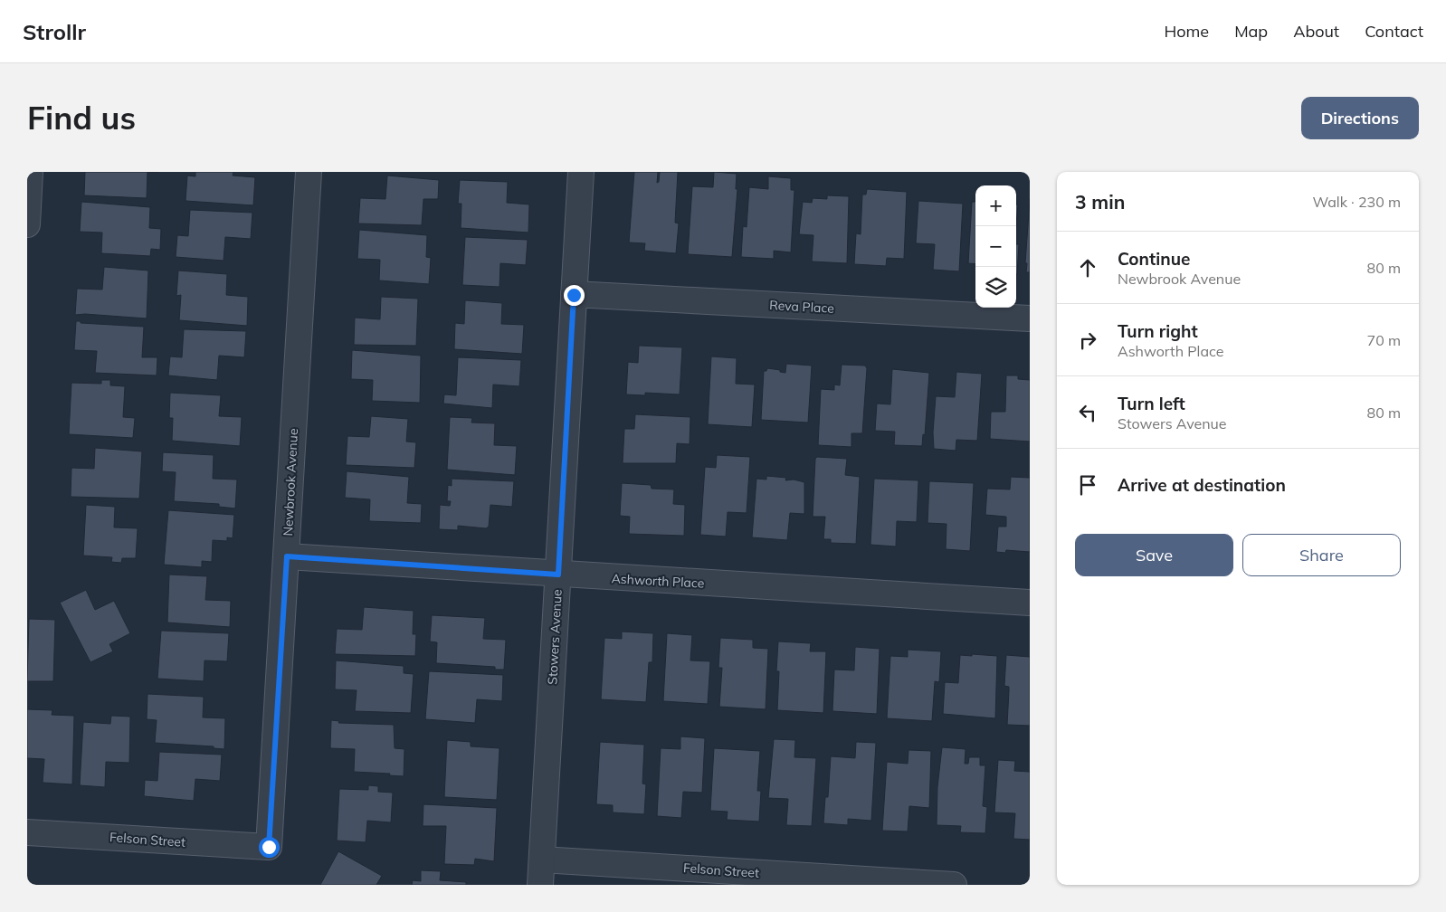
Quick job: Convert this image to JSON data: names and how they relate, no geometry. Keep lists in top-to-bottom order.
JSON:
{
  "streets": {
    "street": [
      "Reva Place",
      "Newbrook Avenue",
      "Ashworth Place",
      "Stowers Avenue",
      "Felson Street"
    ]
  },
  "crossings": [
    ["Reva Place", "Stowers Avenue"],
    ["Newbrook Avenue", "Ashworth Place"],
    ["Newbrook Avenue", "Felson Street"],
    ["Ashworth Place", "Stowers Avenue"],
    ["Stowers Avenue", "Felson Street"]
  ],
  "page": {
    "header": "Strollr",
    "nav": [
      "Home",
      "Map",
      "About",
      "Contact"
    ],
    "buttons": [
      "Directions",
      ["Save", "Share"]
    ],
    "title": "Find us",
    "heading": ["3 min", "Walk · 230 m"],
    "map_buttons": ["+", "−"],
    "list": [
      ["Continue", "Newbrook Avenue", "80 m"],
      ["Turn right", "Ashworth Place", "70 m"],
      ["Turn left", "Stowers Avenue", "80 m"],
      "Arrive at destination"
    ]
  }
}
